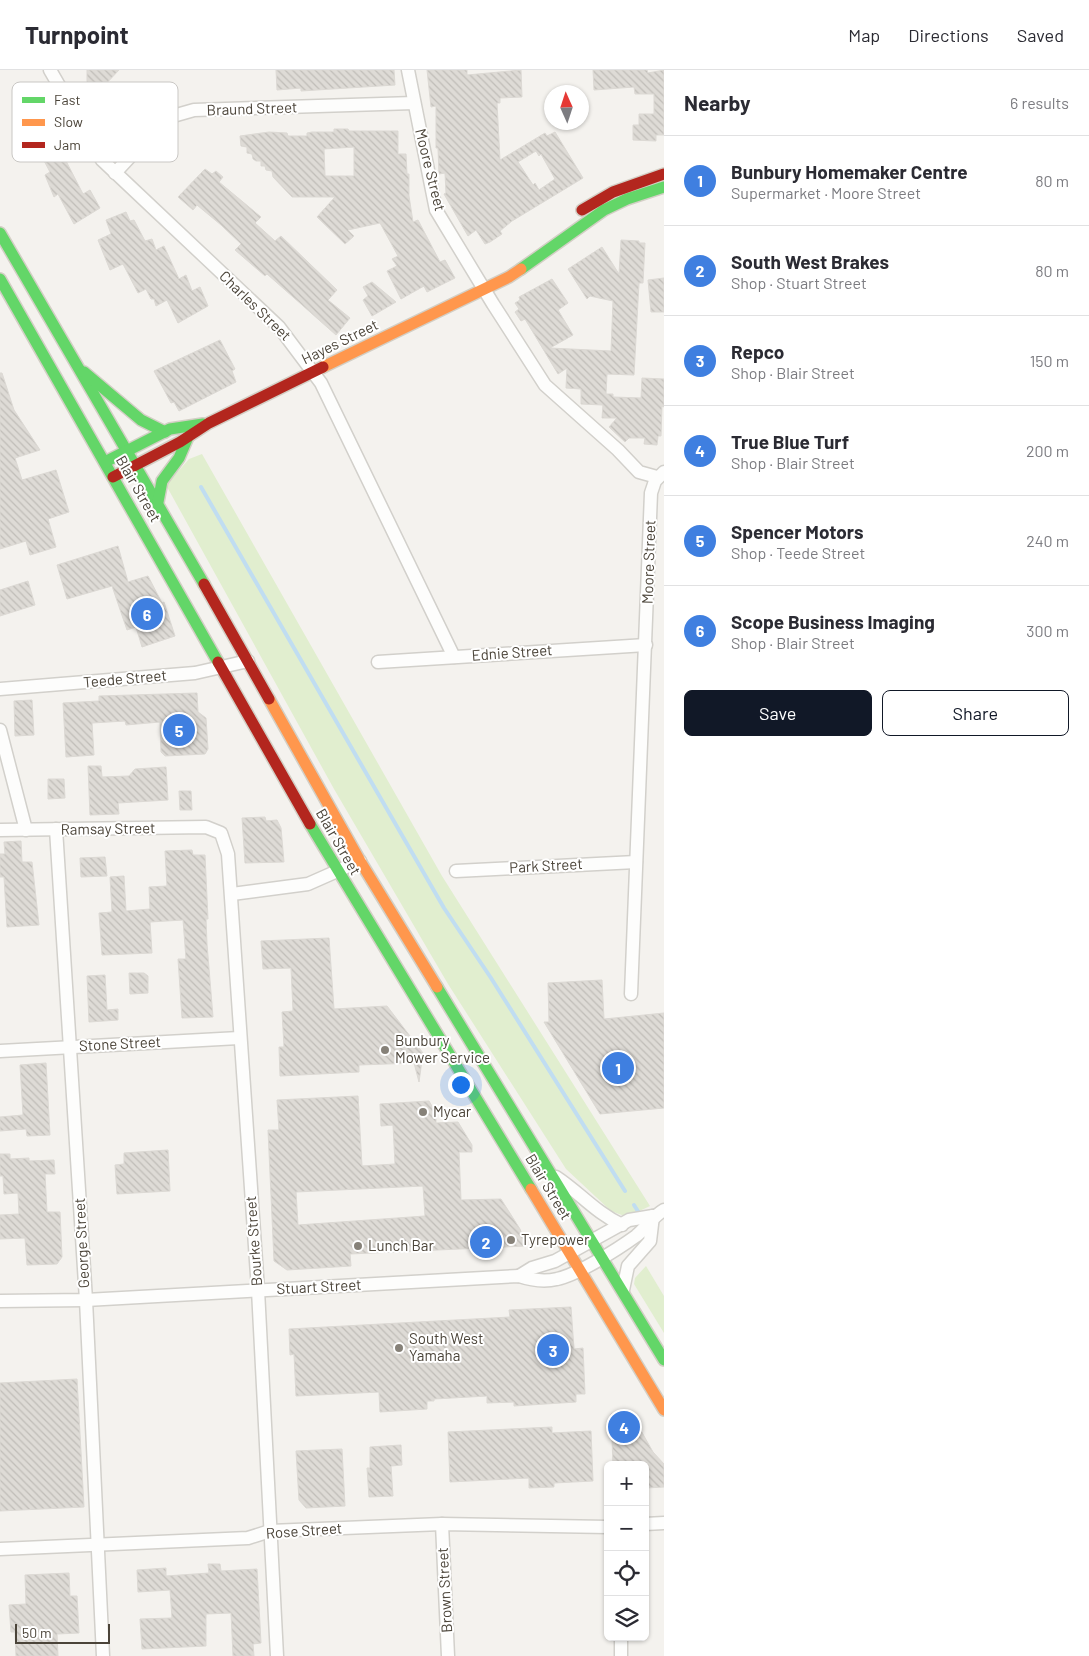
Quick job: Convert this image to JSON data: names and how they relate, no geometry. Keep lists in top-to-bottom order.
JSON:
{
  "streets": {
    "main road": ["Hayes Street", "Blair Street"],
    "street": [
      "Braund Street",
      "Moore Street",
      "Charles Street",
      "Ednie Street",
      "Teede Street",
      "Ramsay Street",
      "Park Street",
      "Stone Street",
      "Bourke Street",
      "George Street",
      "Stuart Street",
      "Rose Street",
      "Brown Street"
    ]
  },
  "crossings": [
    ["Braund Street", "Moore Street"],
    ["Braund Street", "Charles Street"],
    ["Moore Street", "Hayes Street"],
    ["Moore Street", "Ednie Street"],
    ["Moore Street", "Park Street"],
    ["Charles Street", "Hayes Street"],
    ["Charles Street", "Ednie Street"],
    ["Hayes Street", "Blair Street"],
    ["Blair Street", "Teede Street"],
    ["Blair Street", "Stuart Street"],
    ["Ramsay Street", "Bourke Street"],
    ["Ramsay Street", "George Street"],
    ["Stone Street", "Bourke Street"],
    ["Stone Street", "George Street"],
    ["Bourke Street", "Stuart Street"],
    ["Bourke Street", "Rose Street"],
    ["George Street", "Stuart Street"],
    ["George Street", "Rose Street"],
    ["Rose Street", "Brown Street"]
  ],
  "places": [
    "Bunbury Mower Service",
    "Mycar",
    "Tyrepower",
    "Lunch Bar",
    "South West Yamaha"
  ],
  "legend": ["Fast", "Slow", "Jam"],
  "scale_bar": "50 m",
  "north": "top",
  "page": {
    "header": "Turnpoint",
    "nav": ["Map", "Directions", "Saved"],
    "heading": ["Nearby", "6 results"],
    "list": [
      {
        "mark": "1",
        "name": "Bunbury Homemaker Centre",
        "note": "Supermarket · Moore Street",
        "value": "80 m"
      },
      {
        "mark": "2",
        "name": "South West Brakes",
        "note": "Shop · Stuart Street",
        "value": "80 m"
      },
      {
        "mark": "3",
        "name": "Repco",
        "note": "Shop · Blair Street",
        "value": "150 m"
      },
      {
        "mark": "4",
        "name": "True Blue Turf",
        "note": "Shop · Blair Street",
        "value": "200 m"
      },
      {
        "mark": "5",
        "name": "Spencer Motors",
        "note": "Shop · Teede Street",
        "value": "240 m"
      },
      {
        "mark": "6",
        "name": "Scope Business Imaging",
        "note": "Shop · Blair Street",
        "value": "300 m"
      }
    ],
    "pins": [
      "6",
      "5",
      "1",
      "2",
      "3",
      "4"
    ],
    "buttons": ["Save", "Share"],
    "map_buttons": ["+", "−"],
    "scale": "50 m"
  }
}
